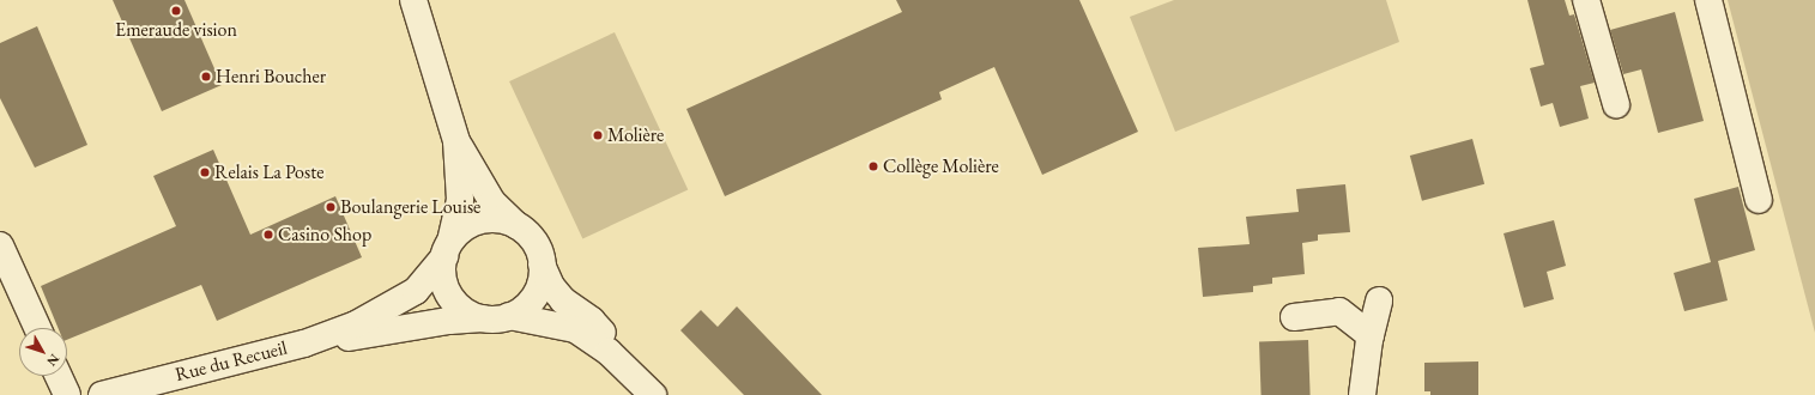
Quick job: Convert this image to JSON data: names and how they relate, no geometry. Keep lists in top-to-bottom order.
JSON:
{
  "streets": {
    "street": ["Rue du Recueil"]
  },
  "places": [
    "Emeraude vision",
    "Henri Boucher",
    "Molière",
    "Collège Molière",
    "Relais La Poste",
    "Boulangerie Louise",
    "Casino Shop"
  ],
  "north": "bottom right"
}
